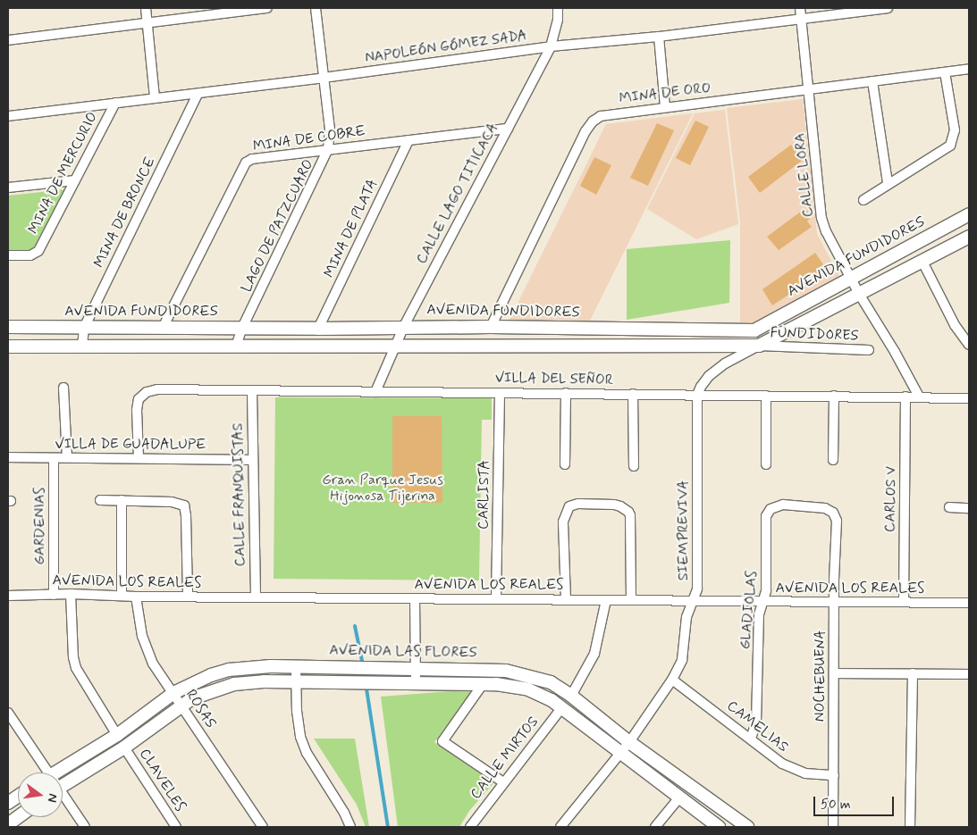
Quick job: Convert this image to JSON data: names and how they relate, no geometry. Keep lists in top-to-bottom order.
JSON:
{
  "streets": {
    "street": [
      "NAPOLEÓN GÓMEZ SADA",
      "MINA DE ORO",
      "MINA DE COBRE",
      "MINA DE MERCURIO",
      "CALLE LORA",
      "CALLE LAGO TITICACA",
      "MINA DE BRONCE",
      "LAGO DE PATZCUARO",
      "MINA DE PLATA",
      "AVENIDA FUNDIDORES",
      "FUNDIDORES",
      "VILLA DEL SEÑOR",
      "VILLA DE GUADALUPE",
      "CALLE FRANQUISTAS",
      "CARLISTA",
      "CARLOS V",
      "GARDENIAS",
      "SIEMPREVIVA",
      "AVENIDA LOS REALES",
      "GLADIOLAS",
      "AVENIDA LAS FLORES",
      "NOCHEBUENA",
      "ROSAS",
      "CAMELIAS",
      "CALLE MIRTOS",
      "CLAVELES"
    ]
  },
  "crossings": [
    ["NAPOLEÓN GÓMEZ SADA", "MINA DE MERCURIO"],
    ["NAPOLEÓN GÓMEZ SADA", "CALLE LORA"],
    ["NAPOLEÓN GÓMEZ SADA", "CALLE LAGO TITICACA"],
    ["NAPOLEÓN GÓMEZ SADA", "MINA DE BRONCE"],
    ["NAPOLEÓN GÓMEZ SADA", "LAGO DE PATZCUARO"],
    ["MINA DE ORO", "CALLE LORA"],
    ["MINA DE ORO", "AVENIDA FUNDIDORES"],
    ["MINA DE COBRE", "CALLE LAGO TITICACA"],
    ["MINA DE COBRE", "LAGO DE PATZCUARO"],
    ["MINA DE COBRE", "MINA DE PLATA"],
    ["MINA DE COBRE", "AVENIDA FUNDIDORES"],
    ["CALLE LORA", "AVENIDA FUNDIDORES"],
    ["CALLE LORA", "VILLA DEL SEÑOR"],
    ["CALLE LAGO TITICACA", "AVENIDA FUNDIDORES"],
    ["CALLE LAGO TITICACA", "VILLA DEL SEÑOR"],
    ["MINA DE BRONCE", "AVENIDA FUNDIDORES"],
    ["LAGO DE PATZCUARO", "AVENIDA FUNDIDORES"],
    ["MINA DE PLATA", "AVENIDA FUNDIDORES"],
    ["VILLA DEL SEÑOR", "VILLA DE GUADALUPE"],
    ["VILLA DEL SEÑOR", "CALLE FRANQUISTAS"],
    ["VILLA DEL SEÑOR", "CARLISTA"],
    ["VILLA DEL SEÑOR", "CARLOS V"],
    ["VILLA DEL SEÑOR", "SIEMPREVIVA"],
    ["VILLA DE GUADALUPE", "CALLE FRANQUISTAS"],
    ["VILLA DE GUADALUPE", "GARDENIAS"],
    ["CALLE FRANQUISTAS", "AVENIDA LOS REALES"],
    ["CARLISTA", "AVENIDA LOS REALES"],
    ["CARLOS V", "AVENIDA LOS REALES"],
    ["GARDENIAS", "AVENIDA LOS REALES"],
    ["SIEMPREVIVA", "AVENIDA LOS REALES"],
    ["SIEMPREVIVA", "AVENIDA LAS FLORES"],
    ["SIEMPREVIVA", "CAMELIAS"],
    ["AVENIDA LOS REALES", "GLADIOLAS"],
    ["AVENIDA LOS REALES", "NOCHEBUENA"],
    ["AVENIDA LOS REALES", "ROSAS"],
    ["GLADIOLAS", "NOCHEBUENA"],
    ["GLADIOLAS", "CAMELIAS"],
    ["AVENIDA LAS FLORES", "ROSAS"],
    ["AVENIDA LAS FLORES", "CALLE MIRTOS"],
    ["AVENIDA LAS FLORES", "CLAVELES"],
    ["NOCHEBUENA", "CAMELIAS"]
  ],
  "parks": ["Gran Parque Jesus Hijonosa Tijerina"],
  "scale_bar": "50 m",
  "north": "right"
}
